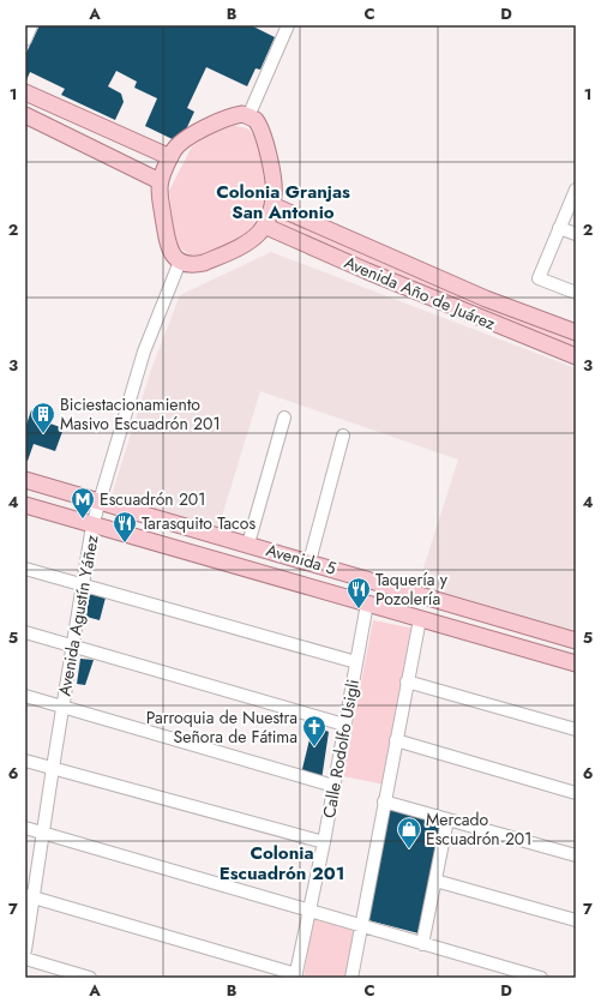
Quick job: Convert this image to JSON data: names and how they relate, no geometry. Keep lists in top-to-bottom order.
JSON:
{
  "streets": {
    "main road": ["Avenida Año de Juárez", "Avenida 5"],
    "street": ["Avenida Agustín Yáñez", "Calle Rodolfo Usigli"]
  },
  "crossings": [
    ["Avenida Año de Juárez", "Avenida Agustín Yáñez"],
    ["Avenida 5", "Avenida Agustín Yáñez"],
    ["Avenida 5", "Calle Rodolfo Usigli"]
  ],
  "districts": ["Colonia Granjas San Antonio", "Colonia Escuadrón 201"],
  "places": {
    "building": ["Biciestacionamiento Masivo Escuadrón 201"],
    "metro station": ["Escuadrón 201"],
    "restaurant": ["Tarasquito Tacos", "Taquería y Pozolería"],
    "church": ["Parroquia de Nuestra Señora de Fátima"],
    "shop": ["Mercado Escuadrón 201"]
  },
  "grid": {
    "columns": [
      "A",
      "B",
      "C",
      "D"
    ],
    "rows": [
      "1",
      "2",
      "3",
      "4",
      "5",
      "6",
      "7"
    ]
  }
}
